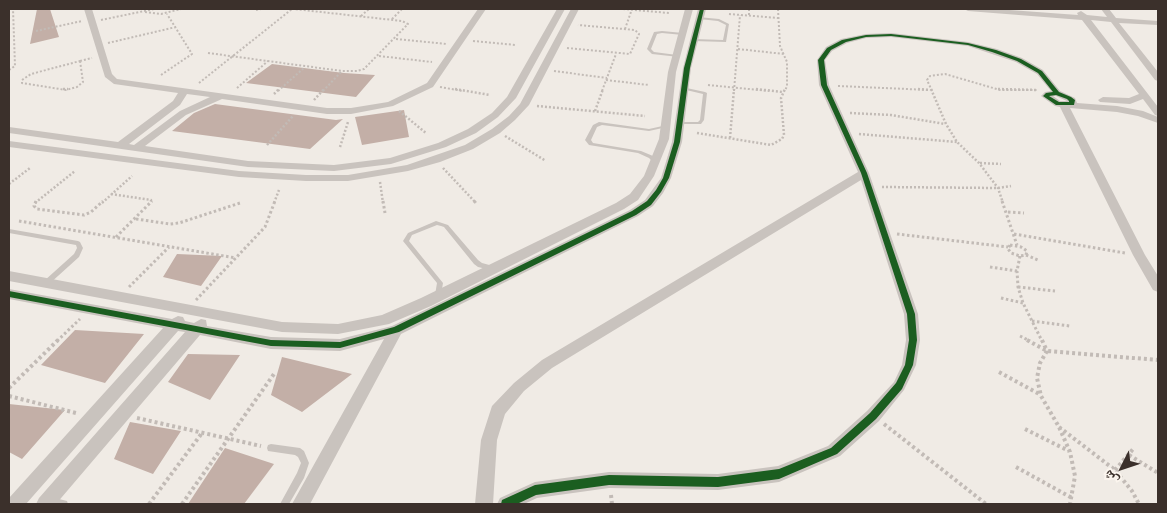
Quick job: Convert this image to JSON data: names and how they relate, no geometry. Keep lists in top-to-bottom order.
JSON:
{
  "north": "bottom left"
}
